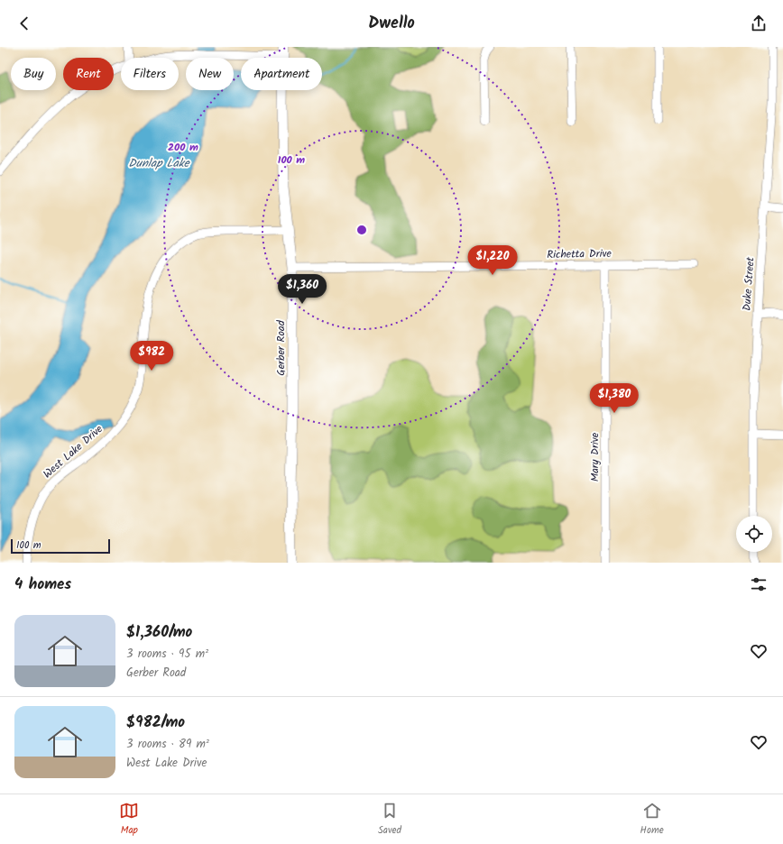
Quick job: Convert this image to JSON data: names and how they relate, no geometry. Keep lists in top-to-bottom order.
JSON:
{
  "streets": {
    "street": [
      "Richetta Drive",
      "Duke Street",
      "Gerber Road",
      "West Lake Drive",
      "Mary Drive"
    ]
  },
  "crossings": [
    ["Richetta Drive", "Gerber Road"],
    ["Richetta Drive", "Mary Drive"],
    ["Gerber Road", "West Lake Drive"]
  ],
  "water": ["Dunlap Lake"],
  "scale_bar": "100 m",
  "page": {
    "header": "Dwello",
    "chip": [
      "Buy",
      "Rent",
      "Filters",
      "New",
      "Apartment"
    ],
    "price": [
      "$1,220",
      "$1,360",
      "$982",
      "$1,380"
    ],
    "scale": "100 m",
    "heading": "4 homes",
    "list": [
      {
        "name": "$1,360/mo",
        "note": "3 rooms · 95 m² · Gerber Road"
      },
      {
        "name": "$982/mo",
        "note": "3 rooms · 89 m² · West Lake Drive"
      }
    ],
    "tabs": ["Map", "Saved", "Home"]
  },
  "rings": ["200 m", "100 m"]
}
